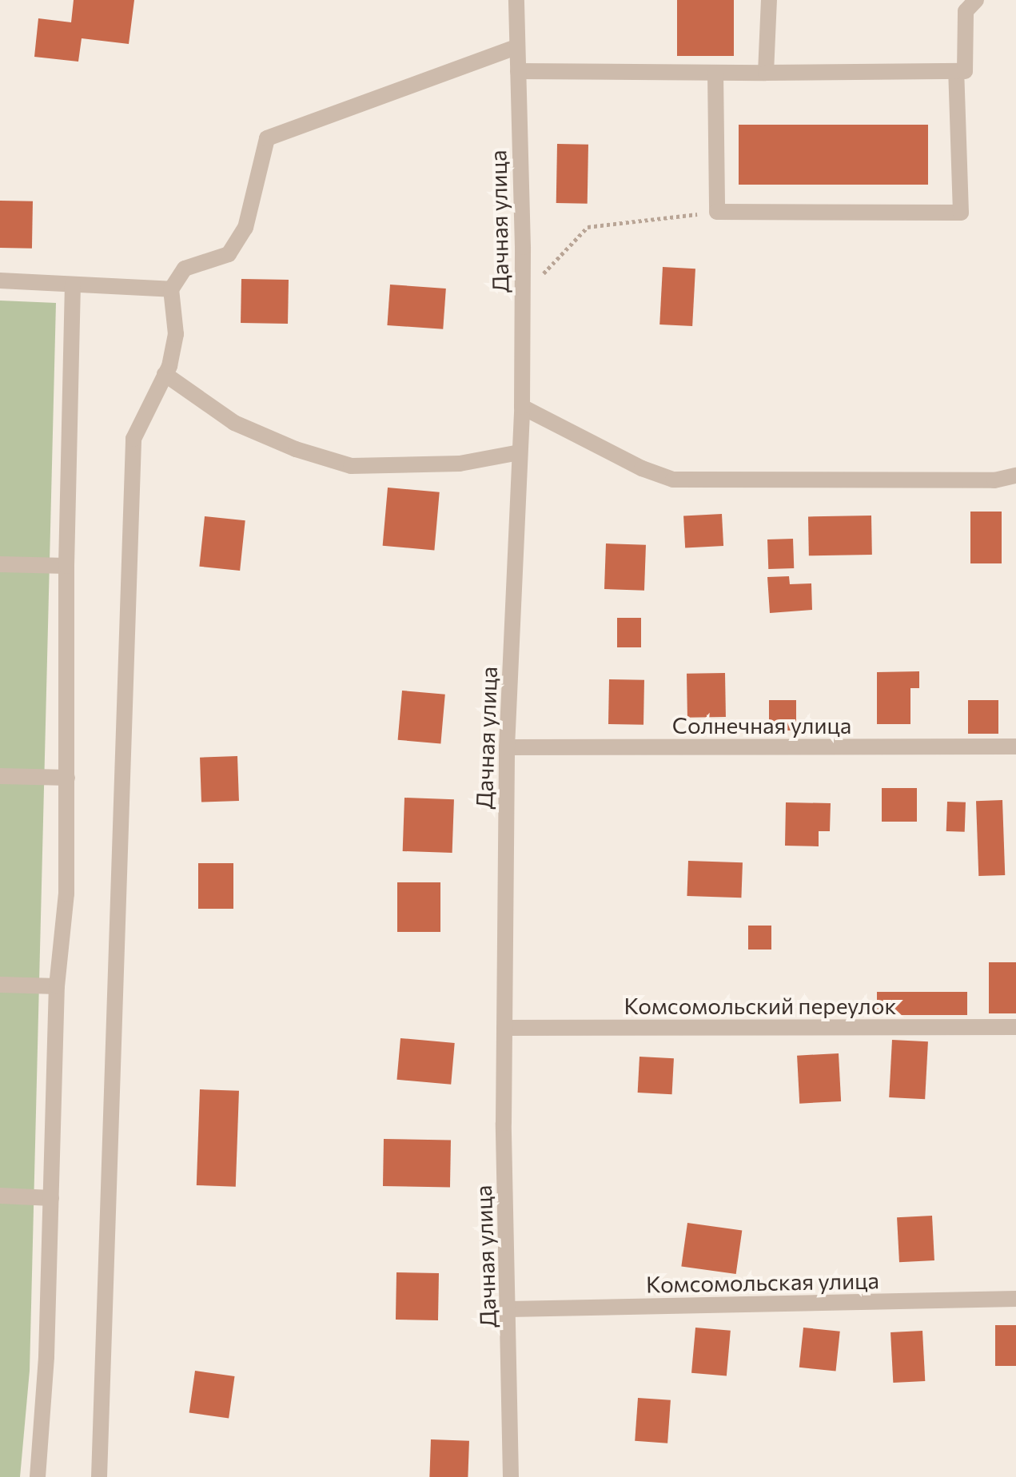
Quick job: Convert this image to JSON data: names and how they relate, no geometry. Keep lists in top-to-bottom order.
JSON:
{
  "streets": {
    "street": [
      "Дачная улица",
      "Солнечная улица",
      "Комсомольский переулок",
      "Комсомольская улица"
    ]
  },
  "crossings": [
    ["Дачная улица", "Солнечная улица"],
    ["Дачная улица", "Комсомольский переулок"],
    ["Дачная улица", "Комсомольская улица"]
  ]
}
